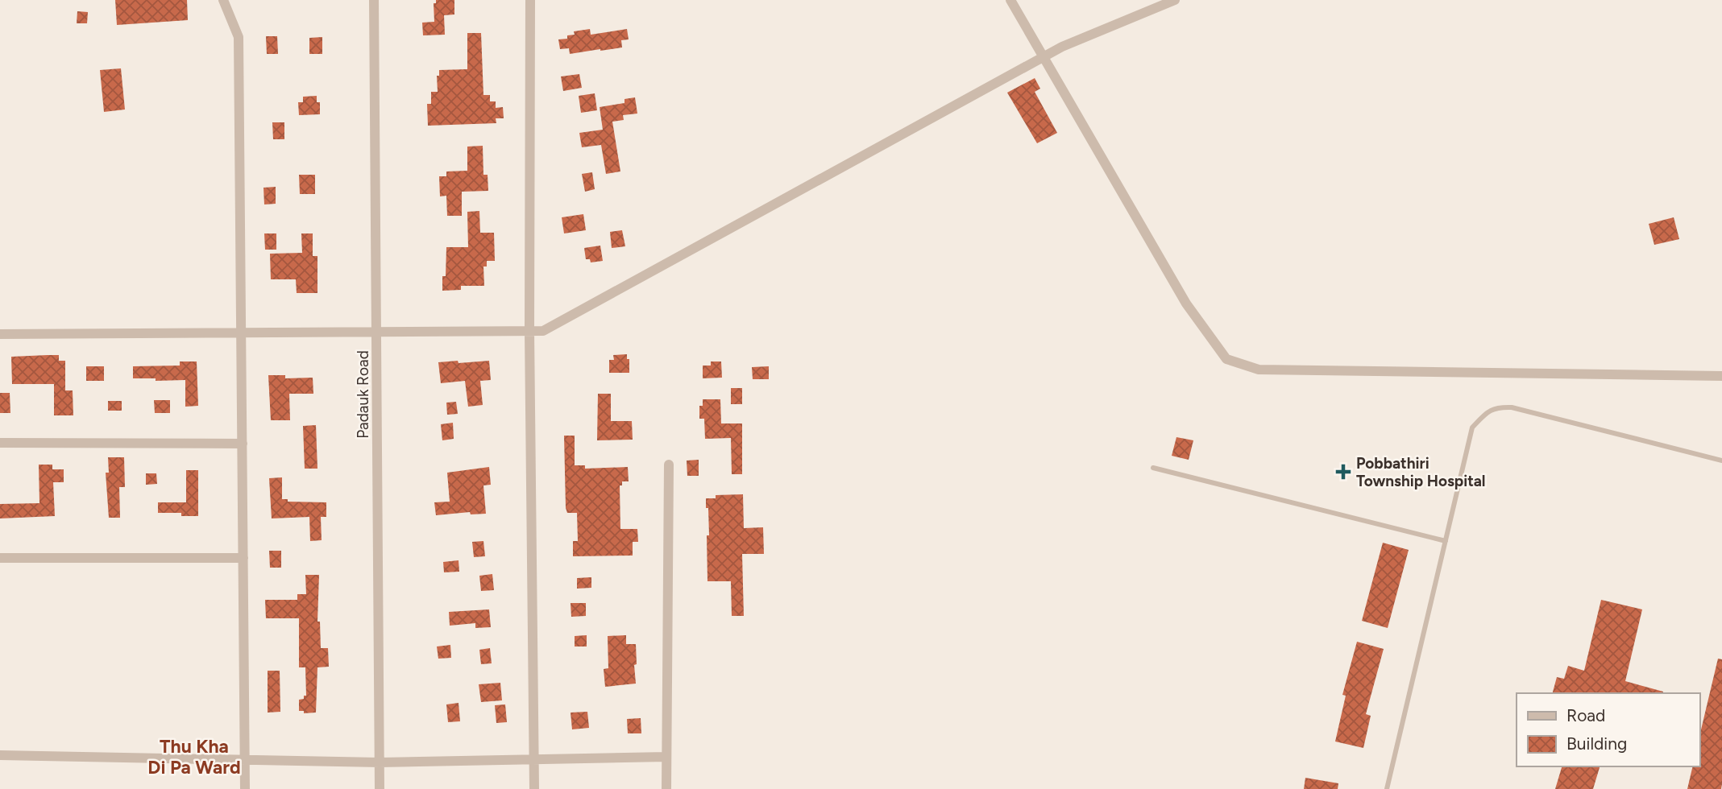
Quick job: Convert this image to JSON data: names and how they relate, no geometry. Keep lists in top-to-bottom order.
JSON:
{
  "streets": {
    "street": ["Padauk Road"]
  },
  "districts": ["Thu Kha Di Pa Ward"],
  "places": {
    "health": ["Pobbathiri Township Hospital"]
  },
  "legend": ["Road", "Building"]
}
